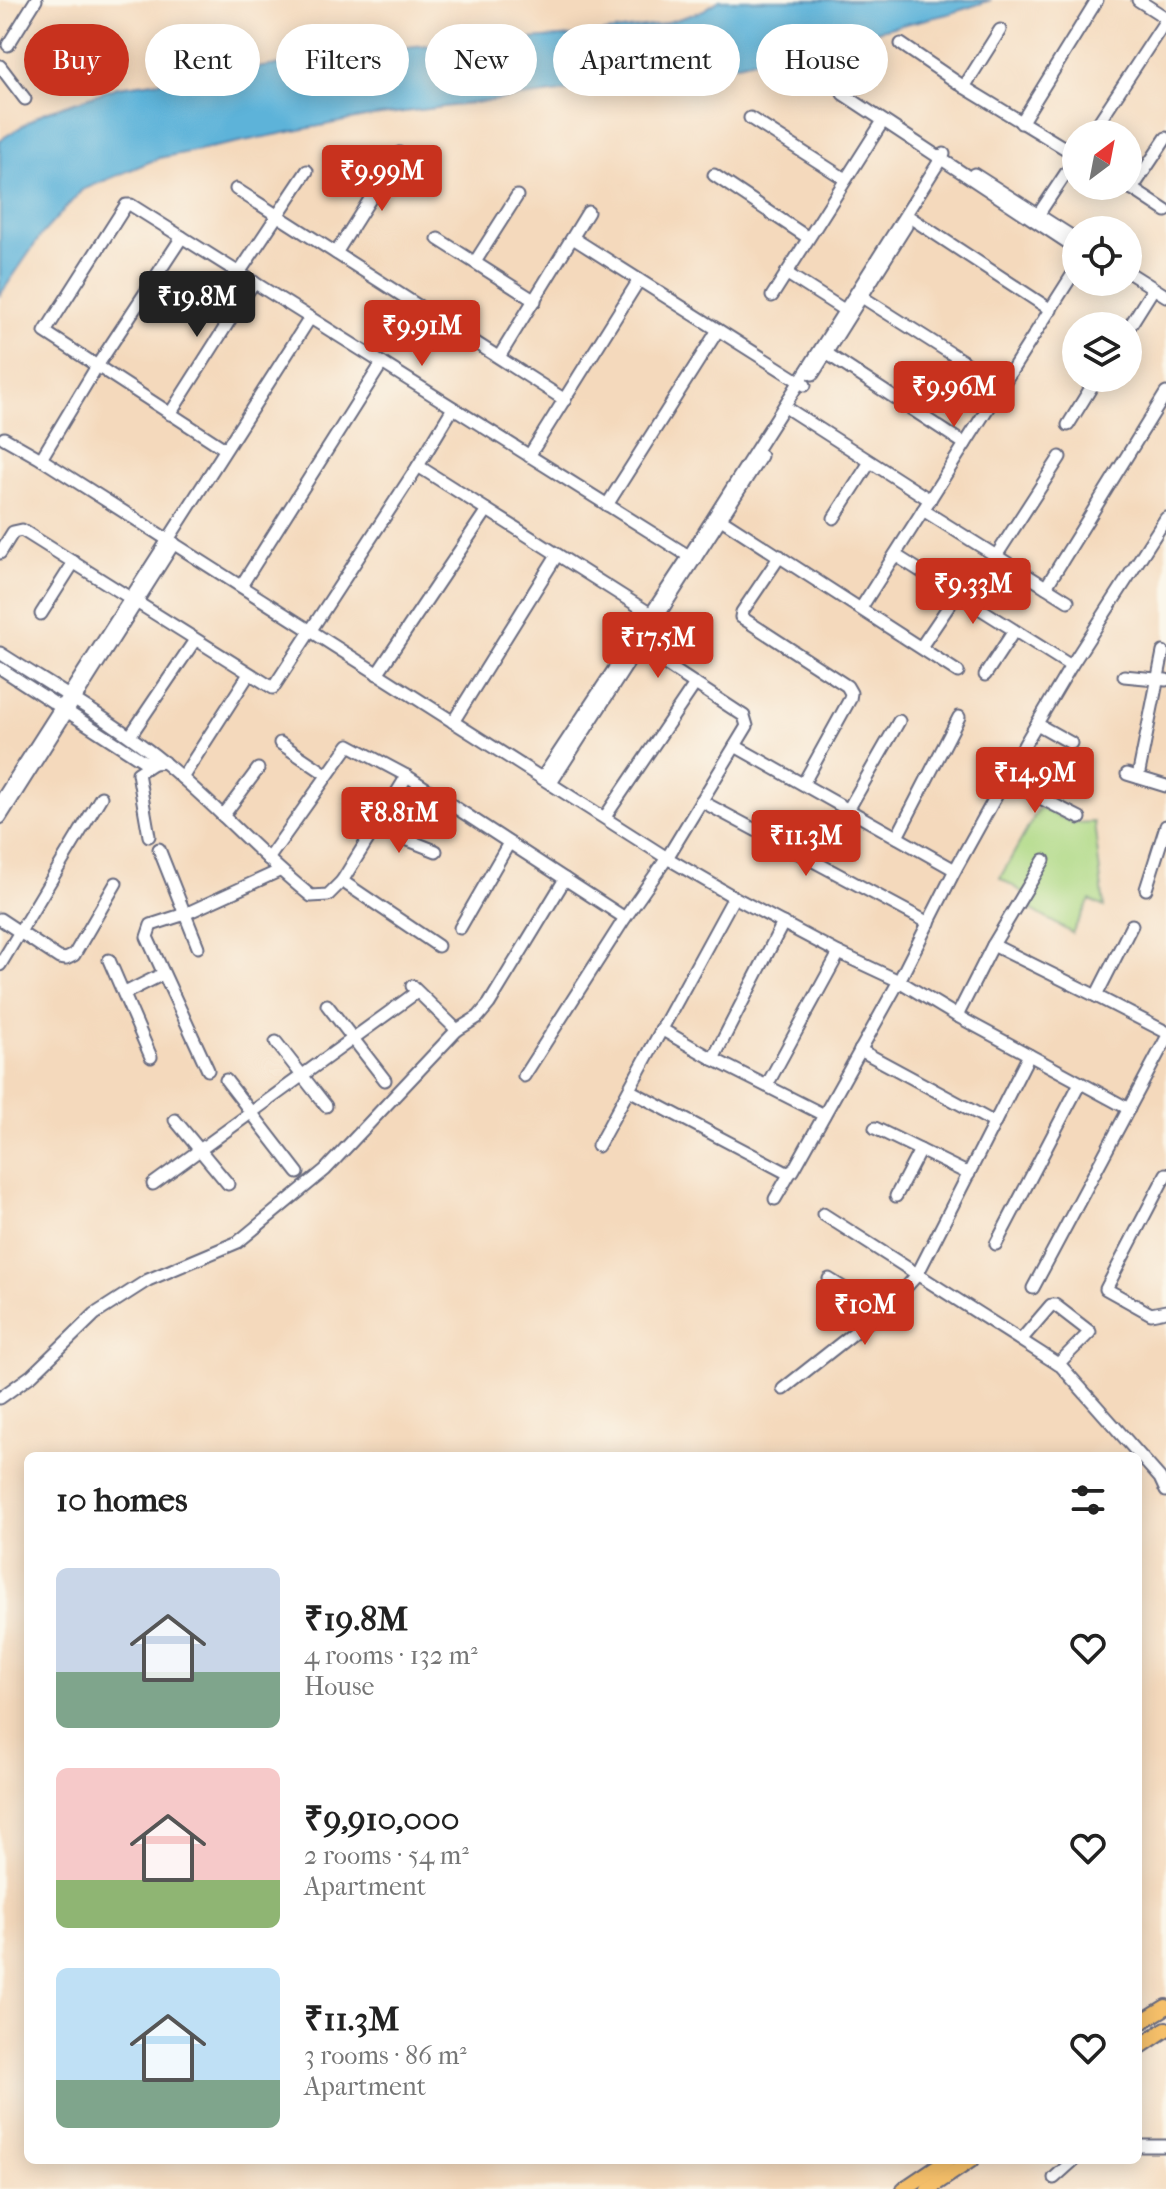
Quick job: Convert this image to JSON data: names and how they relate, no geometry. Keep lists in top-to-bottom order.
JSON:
{
  "north": "top right",
  "page": {
    "chip": [
      "Buy",
      "Rent",
      "Filters",
      "New",
      "Apartment",
      "House"
    ],
    "price": [
      "₹9.99M",
      "₹19.8M",
      "₹9.91M",
      "₹9.96M",
      "₹9.33M",
      "₹17.5M",
      "₹14.9M",
      "₹8.81M",
      "₹11.3M",
      "₹10M"
    ],
    "heading": "10 homes",
    "list": [
      {
        "name": "₹19.8M",
        "note": "4 rooms · 132 m² · House"
      },
      {
        "name": "₹9,910,000",
        "note": "2 rooms · 54 m² · Apartment"
      },
      {
        "name": "₹11.3M",
        "note": "3 rooms · 86 m² · Apartment"
      }
    ]
  }
}
